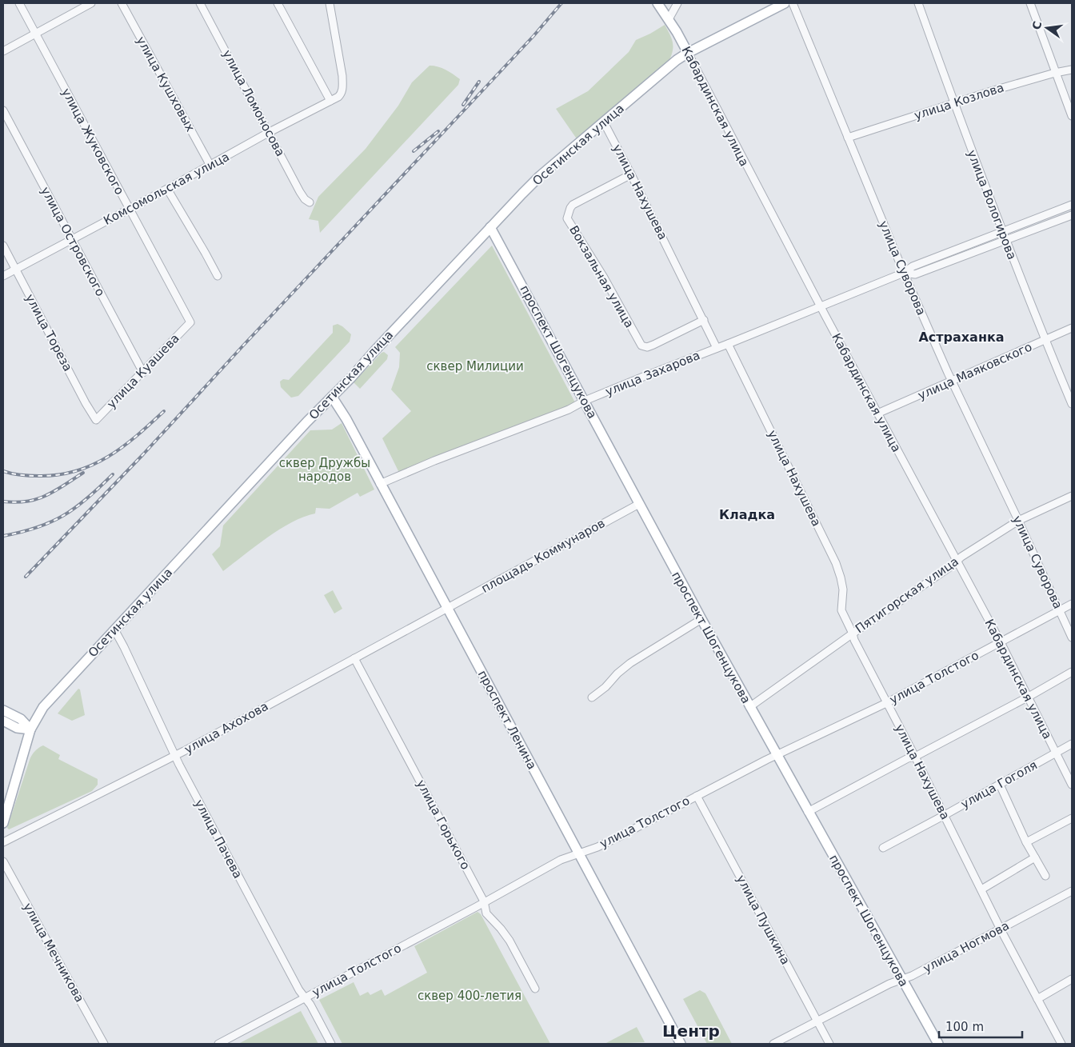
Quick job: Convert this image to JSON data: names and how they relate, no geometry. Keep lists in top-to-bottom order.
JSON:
{
  "streets": {
    "main road": [
      "Кабардинская улица",
      "Осетинская улица",
      "проспект Шогенцукова",
      "проспект Ленина"
    ],
    "street": [
      "улица Кушховых",
      "улица Козлова",
      "улица Ломоносова",
      "улица Жуковского",
      "Комсомольская улица",
      "улица Нахушева",
      "улица Вологирова",
      "улица Островского",
      "улица Суворова",
      "Вокзальная улица",
      "улица Тореза",
      "улица Куашева",
      "улица Маяковского",
      "улица Захарова",
      "площадь Коммунаров",
      "Пятигорская улица",
      "улица Толстого",
      "улица Ахохова",
      "улица Гоголя",
      "улица Горького",
      "улица Пачева",
      "улица Пушкина",
      "улица Ногмова",
      "улица Мечникова"
    ]
  },
  "crossings": [
    ["улица Кушховых", "Комсомольская улица"],
    ["улица Козлова", "улица Вологирова"],
    ["улица Козлова", "улица Суворова"],
    ["улица Ломоносова", "Комсомольская улица"],
    ["Кабардинская улица", "Осетинская улица"],
    ["Кабардинская улица", "улица Маяковского"],
    ["Кабардинская улица", "улица Захарова"],
    ["Кабардинская улица", "Пятигорская улица"],
    ["Кабардинская улица", "улица Толстого"],
    ["Кабардинская улица", "улица Гоголя"],
    ["улица Жуковского", "Комсомольская улица"],
    ["улица Жуковского", "улица Куашева"],
    ["Осетинская улица", "улица Нахушева"],
    ["Осетинская улица", "проспект Шогенцукова"],
    ["Осетинская улица", "проспект Ленина"],
    ["Осетинская улица", "улица Пачева"],
    ["Комсомольская улица", "улица Островского"],
    ["Комсомольская улица", "улица Тореза"],
    ["улица Нахушева", "Вокзальная улица"],
    ["улица Нахушева", "улица Захарова"],
    ["улица Нахушева", "Пятигорская улица"],
    ["улица Нахушева", "улица Толстого"],
    ["улица Нахушева", "улица Гоголя"],
    ["улица Нахушева", "улица Ногмова"],
    ["улица Вологирова", "улица Маяковского"],
    ["улица Вологирова", "улица Захарова"],
    ["улица Островского", "улица Куашева"],
    ["улица Суворова", "улица Маяковского"],
    ["улица Суворова", "улица Захарова"],
    ["улица Суворова", "Пятигорская улица"],
    ["улица Суворова", "улица Толстого"],
    ["улица Тореза", "улица Куашева"],
    ["проспект Шогенцукова", "улица Захарова"],
    ["проспект Шогенцукова", "площадь Коммунаров"],
    ["проспект Шогенцукова", "Пятигорская улица"],
    ["проспект Шогенцукова", "улица Толстого"],
    ["проспект Шогенцукова", "улица Ногмова"],
    ["улица Захарова", "проспект Ленина"],
    ["площадь Коммунаров", "проспект Ленина"],
    ["площадь Коммунаров", "улица Ахохова"],
    ["улица Толстого", "проспект Ленина"],
    ["улица Толстого", "улица Горького"],
    ["улица Толстого", "улица Пачева"],
    ["улица Толстого", "улица Пушкина"],
    ["проспект Ленина", "улица Ахохова"],
    ["улица Ахохова", "улица Горького"],
    ["улица Ахохова", "улица Пачева"],
    ["улица Пушкина", "улица Ногмова"]
  ],
  "districts": ["Астраханка", "Кладка", "Центр"],
  "parks": ["сквер Милиции", "сквер Дружбы народов", "сквер 400-летия"],
  "scale_bar": "100 m",
  "north": "left"
}
